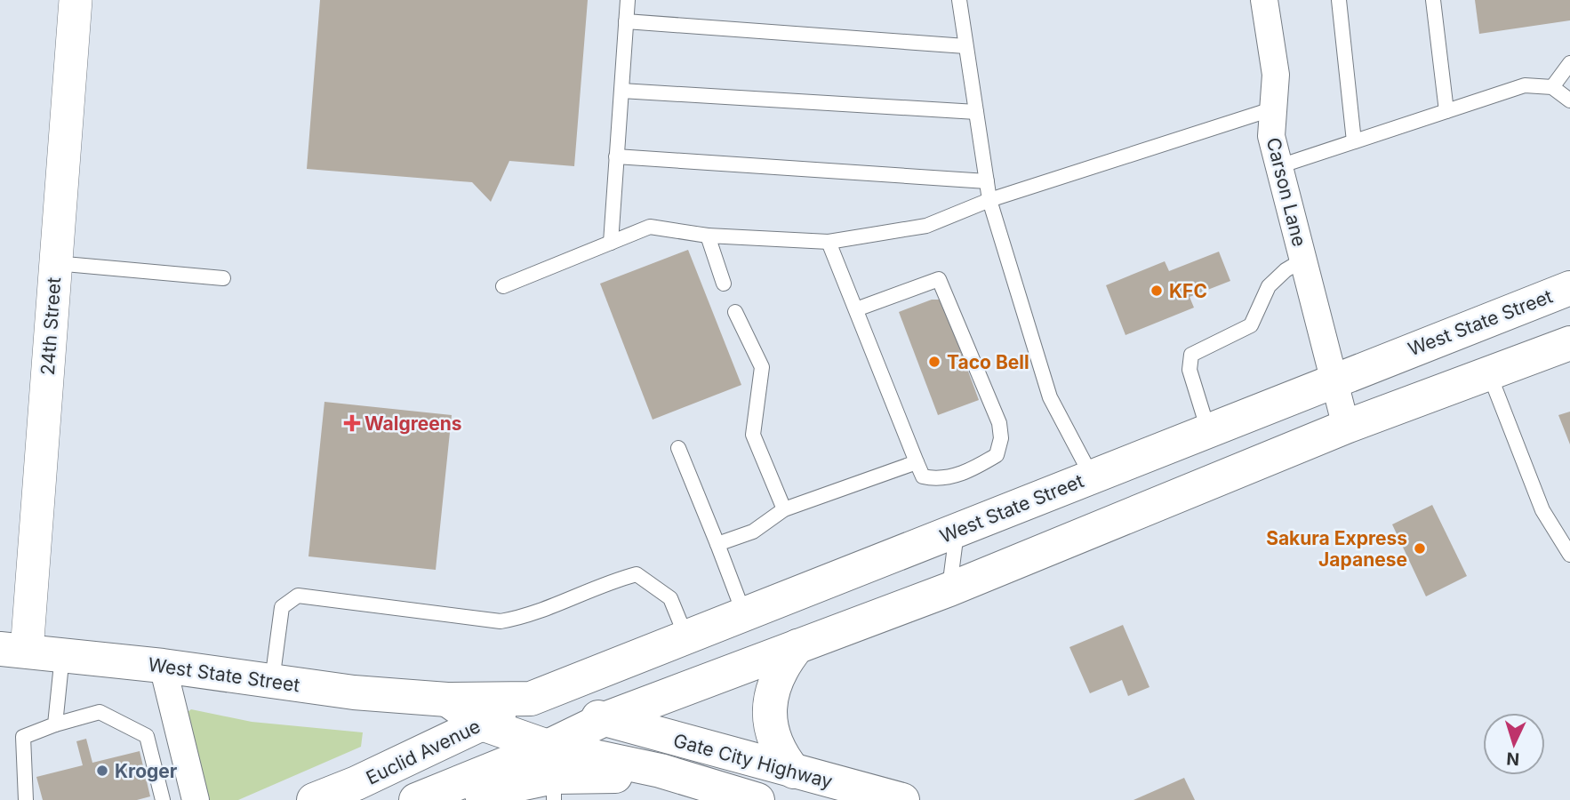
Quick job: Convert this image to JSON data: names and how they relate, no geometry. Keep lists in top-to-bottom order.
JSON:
{
  "streets": {
    "main road": ["West State Street", "Euclid Avenue", "Gate City Highway"],
    "street": ["Carson Lane", "24th Street"]
  },
  "crossings": [
    ["Carson Lane", "West State Street"],
    ["West State Street", "24th Street"],
    ["West State Street", "Euclid Avenue"],
    ["West State Street", "Gate City Highway"],
    ["Euclid Avenue", "Gate City Highway"]
  ],
  "places": {
    "other": [
      "KFC",
      "Taco Bell",
      "Sakura Express Japanese",
      "Kroger"
    ],
    "health": ["Walgreens"]
  },
  "north": "bottom"
}
